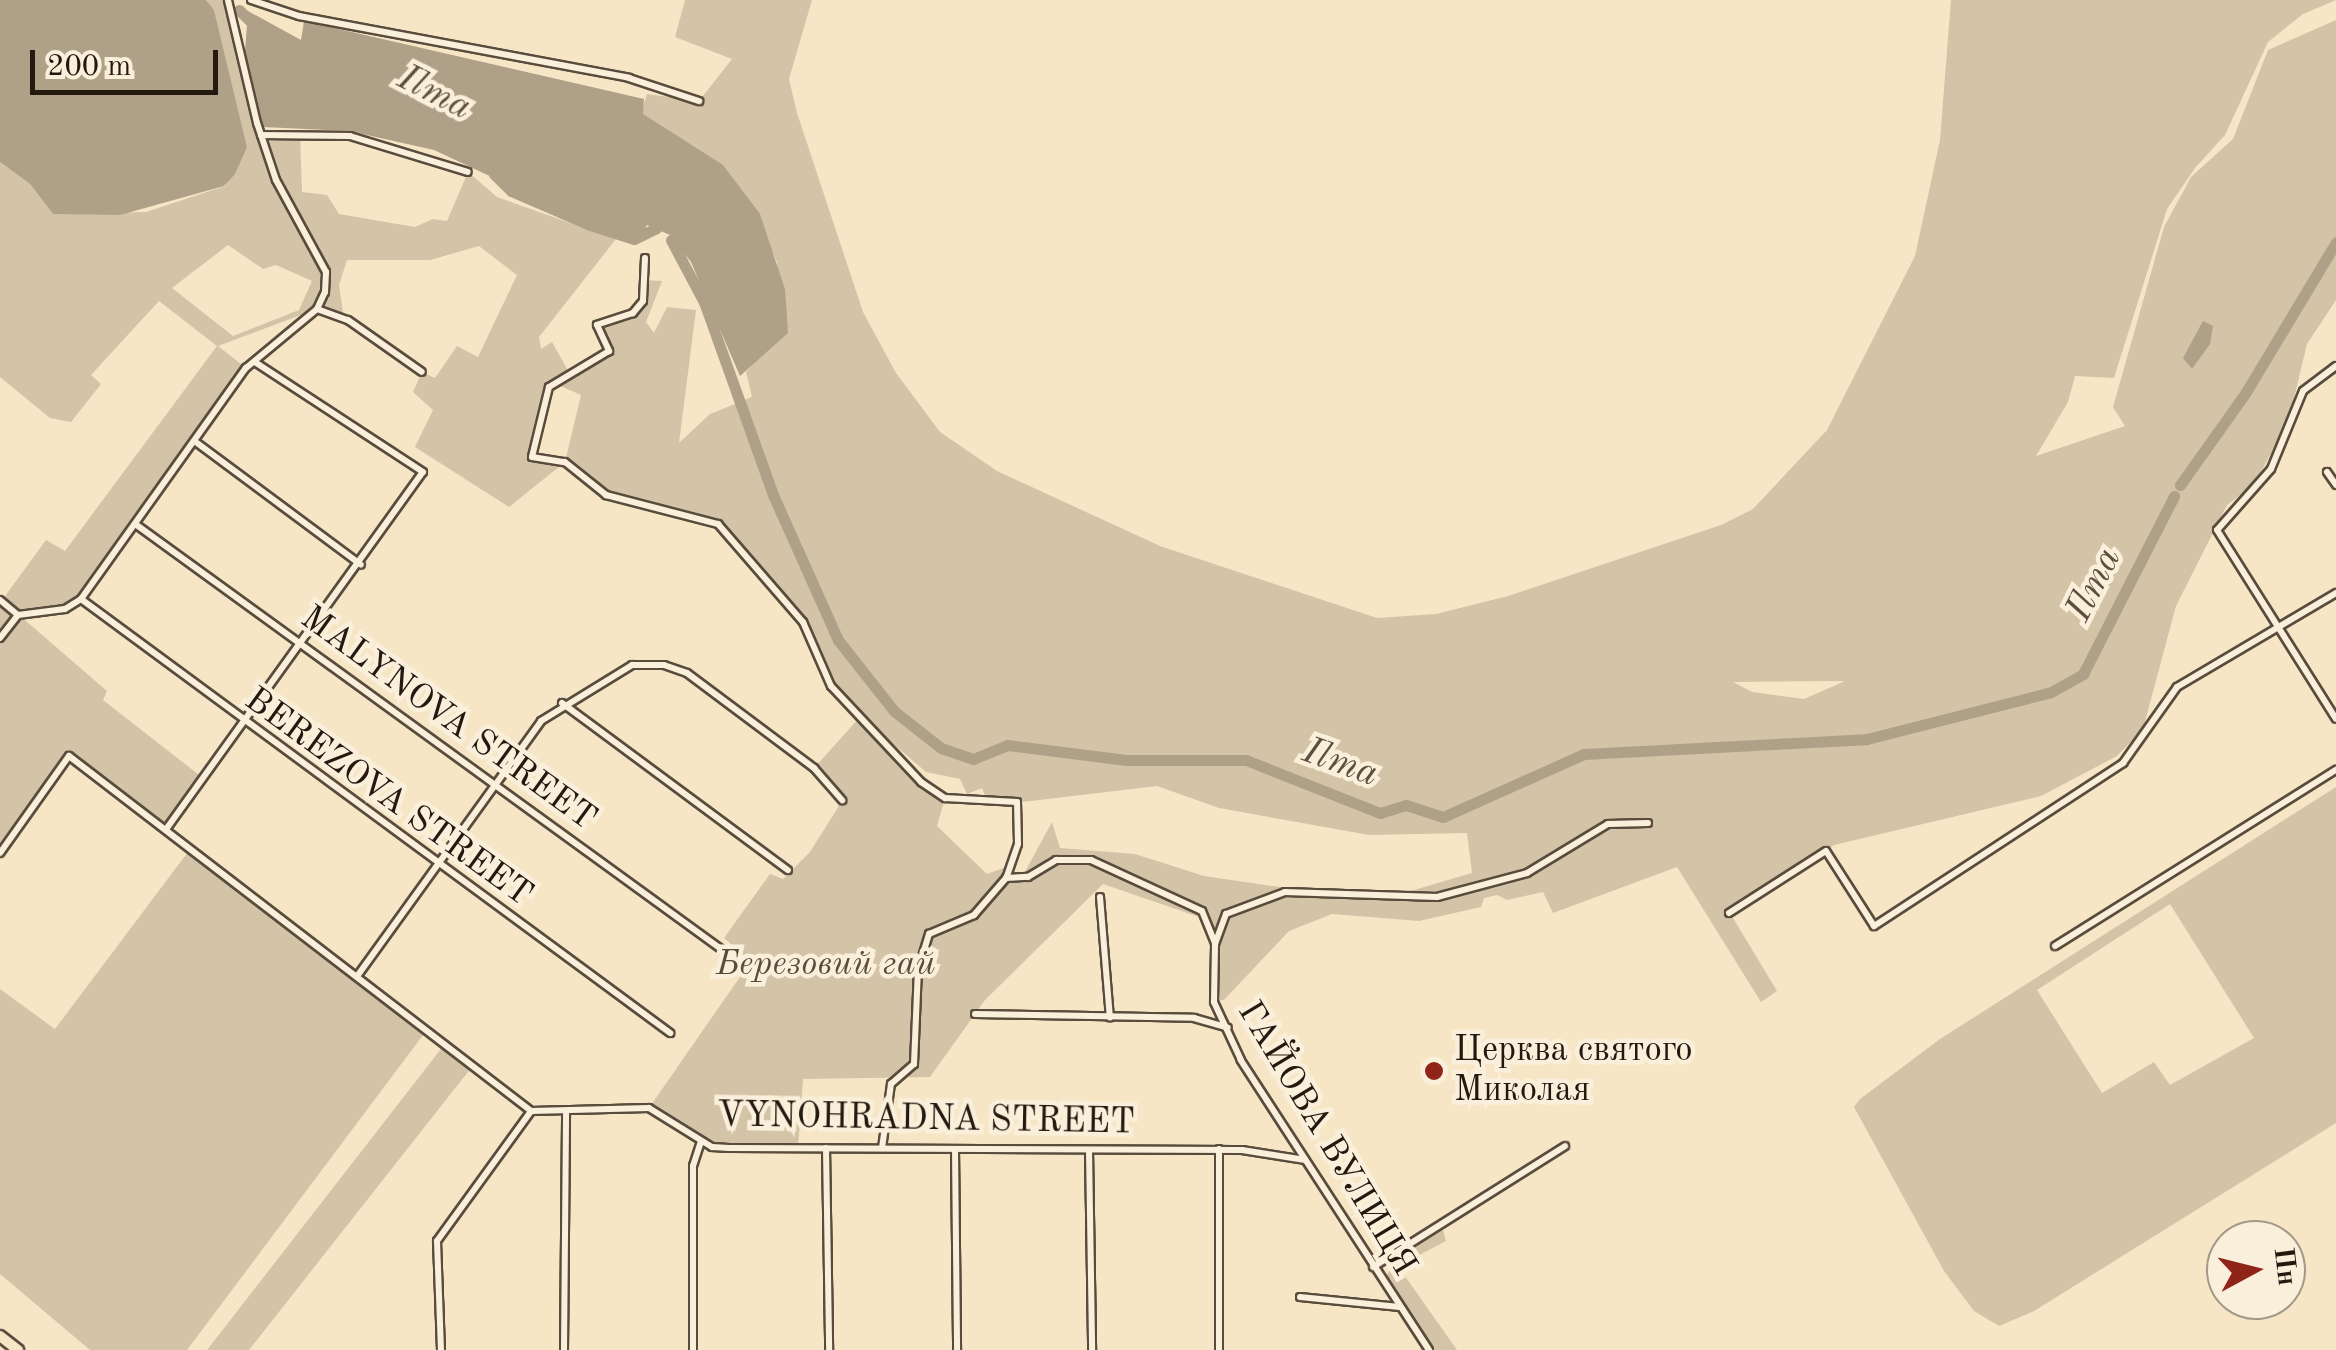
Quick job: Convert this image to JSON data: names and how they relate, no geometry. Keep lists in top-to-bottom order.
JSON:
{
  "streets": {
    "street": [
      "MALYNOVA STREET",
      "BEREZOVA STREET",
      "VYNOHRADNA STREET",
      "ГАЙОВА ВУЛИЦЯ"
    ]
  },
  "crossings": [
    ["VYNOHRADNA STREET", "ГАЙОВА ВУЛИЦЯ"]
  ],
  "water": ["Ilma"],
  "parks": ["Березовий гай"],
  "places": ["Церква святого Миколая"],
  "scale_bar": "200 m",
  "north": "right"
}
